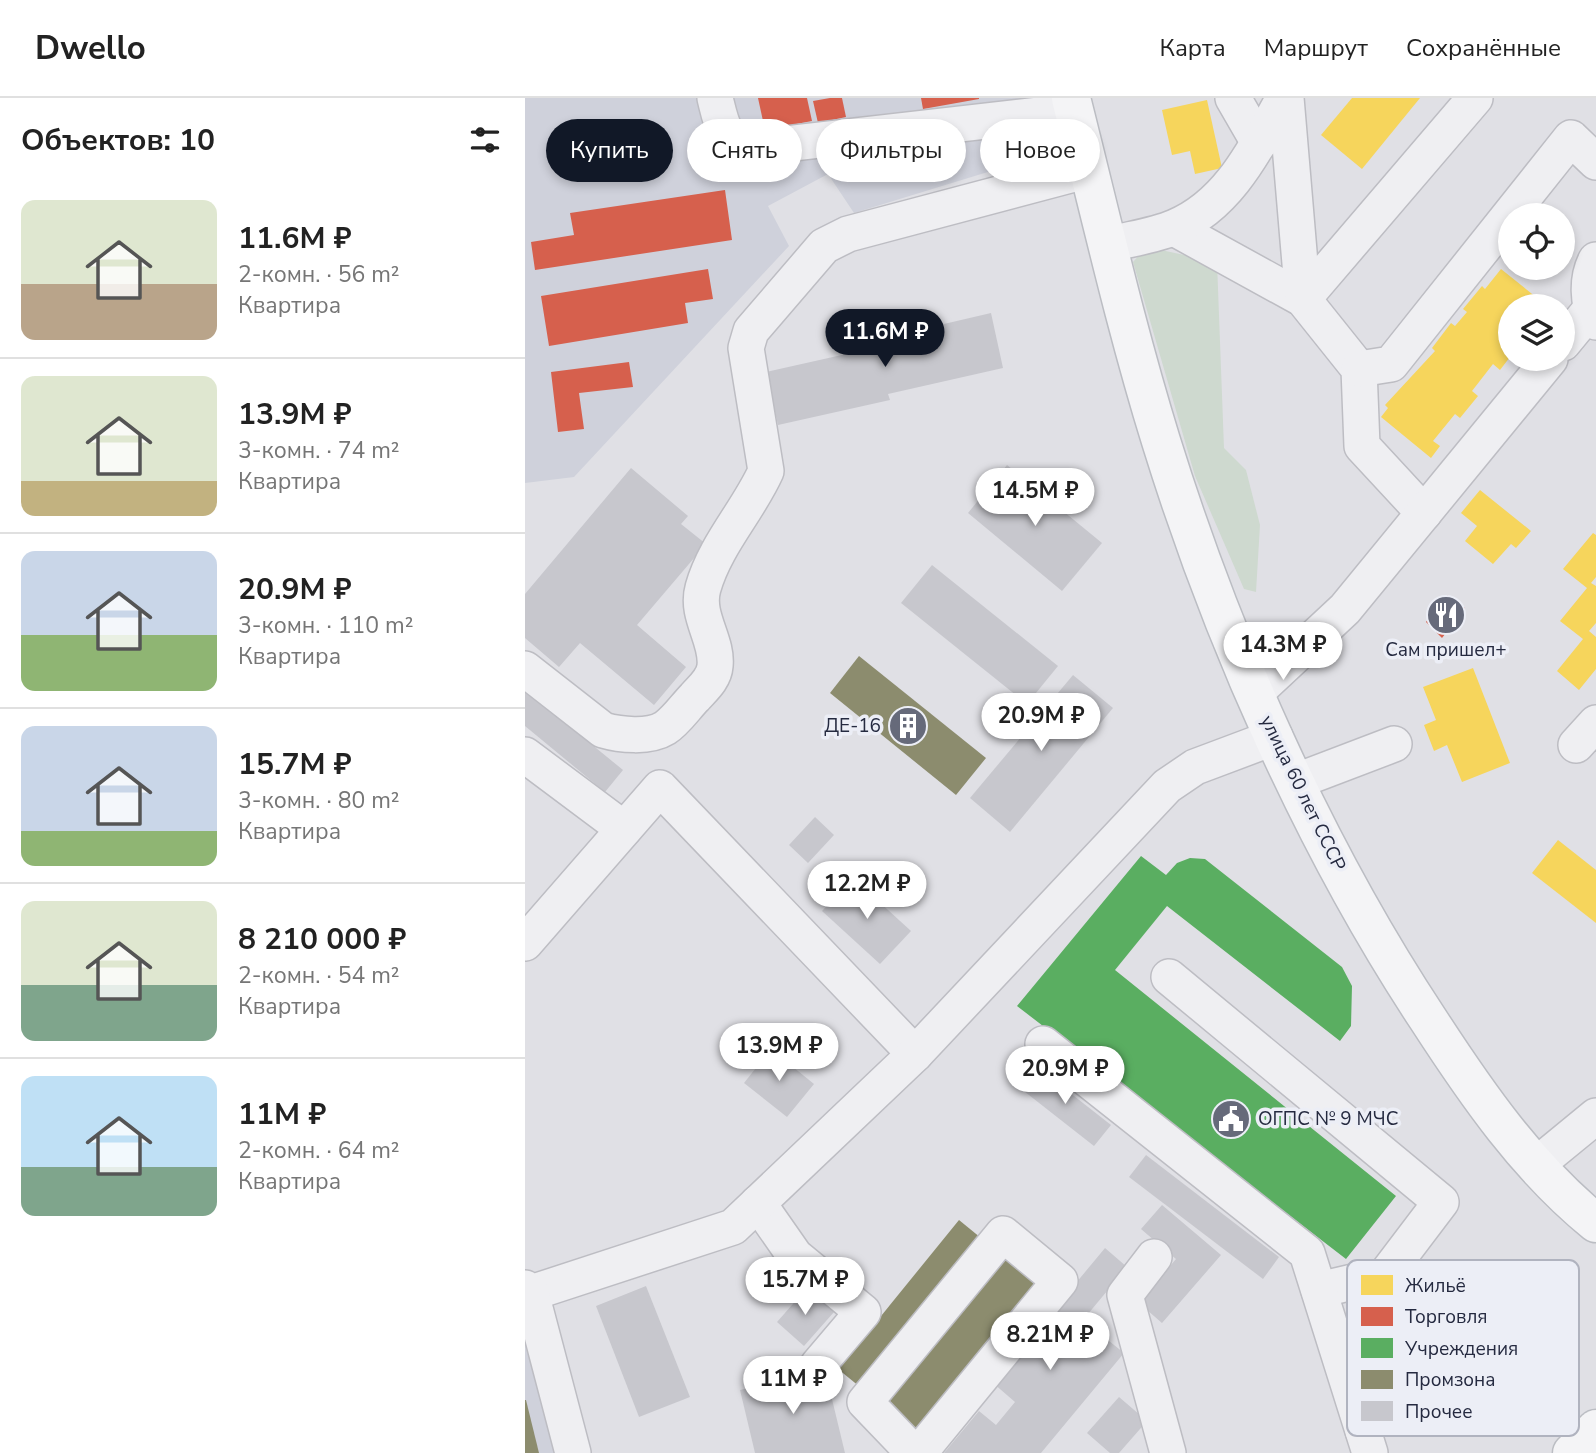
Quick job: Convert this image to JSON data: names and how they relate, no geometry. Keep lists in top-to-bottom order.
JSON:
{
  "streets": {
    "main road": ["улица 60 лет СССР"]
  },
  "places": {
    "restaurant": ["Сам пришел+"],
    "building": ["ДЕ-16"],
    "public building": ["ОГПС № 9 МЧС"]
  },
  "legend": [
    "Жильё",
    "Торговля",
    "Учреждения",
    "Промзона",
    "Прочее"
  ],
  "page": {
    "header": "Dwello",
    "nav": ["Карта", "Маршрут", "Сохранённые"],
    "heading": "Объектов: 10",
    "chip": [
      "Купить",
      "Снять",
      "Фильтры",
      "Новое"
    ],
    "list": [
      {
        "name": "11.6M ₽",
        "note": "2-комн. · 56 m² · Квартира"
      },
      {
        "name": "13.9M ₽",
        "note": "3-комн. · 74 m² · Квартира"
      },
      {
        "name": "20.9M ₽",
        "note": "3-комн. · 110 m² · Квартира"
      },
      {
        "name": "15.7M ₽",
        "note": "3-комн. · 80 m² · Квартира"
      },
      {
        "name": "8 210 000 ₽",
        "note": "2-комн. · 54 m² · Квартира"
      },
      {
        "name": "11M ₽",
        "note": "2-комн. · 64 m² · Квартира"
      }
    ],
    "price": [
      "11.6M ₽",
      "14.5M ₽",
      "14.3M ₽",
      "20.9M ₽",
      "12.2M ₽",
      "13.9M ₽",
      "20.9M ₽",
      "15.7M ₽",
      "8.21M ₽",
      "11M ₽"
    ]
  }
}
